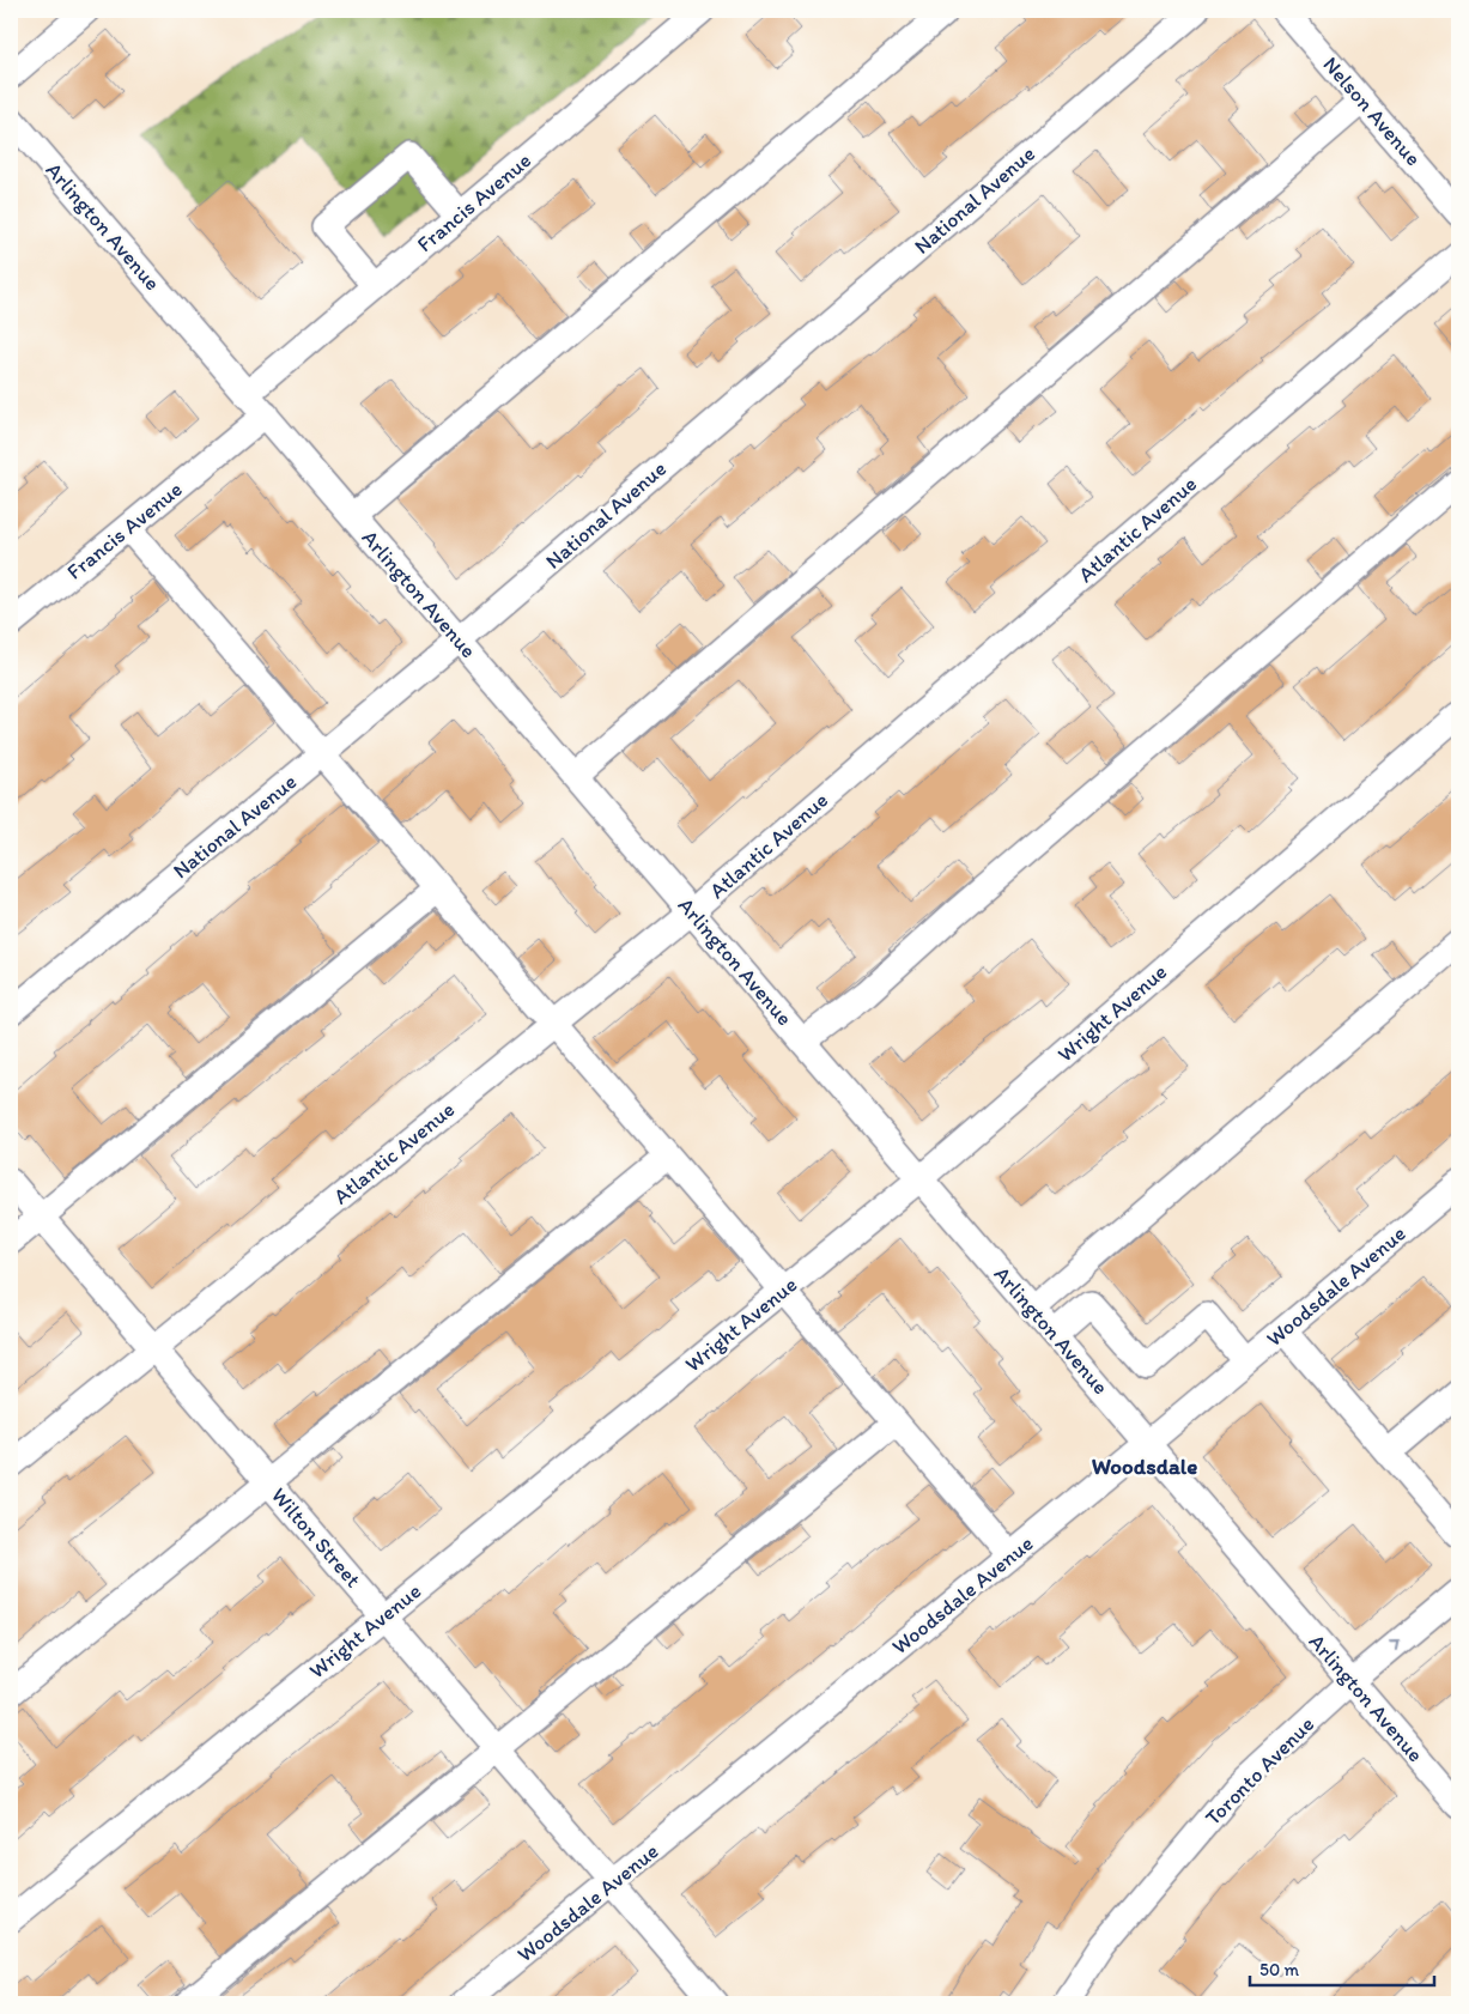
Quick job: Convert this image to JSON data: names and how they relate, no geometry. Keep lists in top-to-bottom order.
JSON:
{
  "streets": {
    "street": [
      "Nelson Avenue",
      "National Avenue",
      "Francis Avenue",
      "Arlington Avenue",
      "Atlantic Avenue",
      "Wright Avenue",
      "Woodsdale Avenue",
      "Wilton Street",
      "Toronto Avenue"
    ]
  },
  "crossings": [
    ["National Avenue", "Arlington Avenue"],
    ["Francis Avenue", "Arlington Avenue"],
    ["Arlington Avenue", "Atlantic Avenue"],
    ["Arlington Avenue", "Wright Avenue"],
    ["Arlington Avenue", "Woodsdale Avenue"],
    ["Arlington Avenue", "Toronto Avenue"],
    ["Atlantic Avenue", "Wilton Street"],
    ["Wright Avenue", "Wilton Street"],
    ["Woodsdale Avenue", "Wilton Street"]
  ],
  "districts": ["Woodsdale"],
  "scale_bar": "50 m"
}
